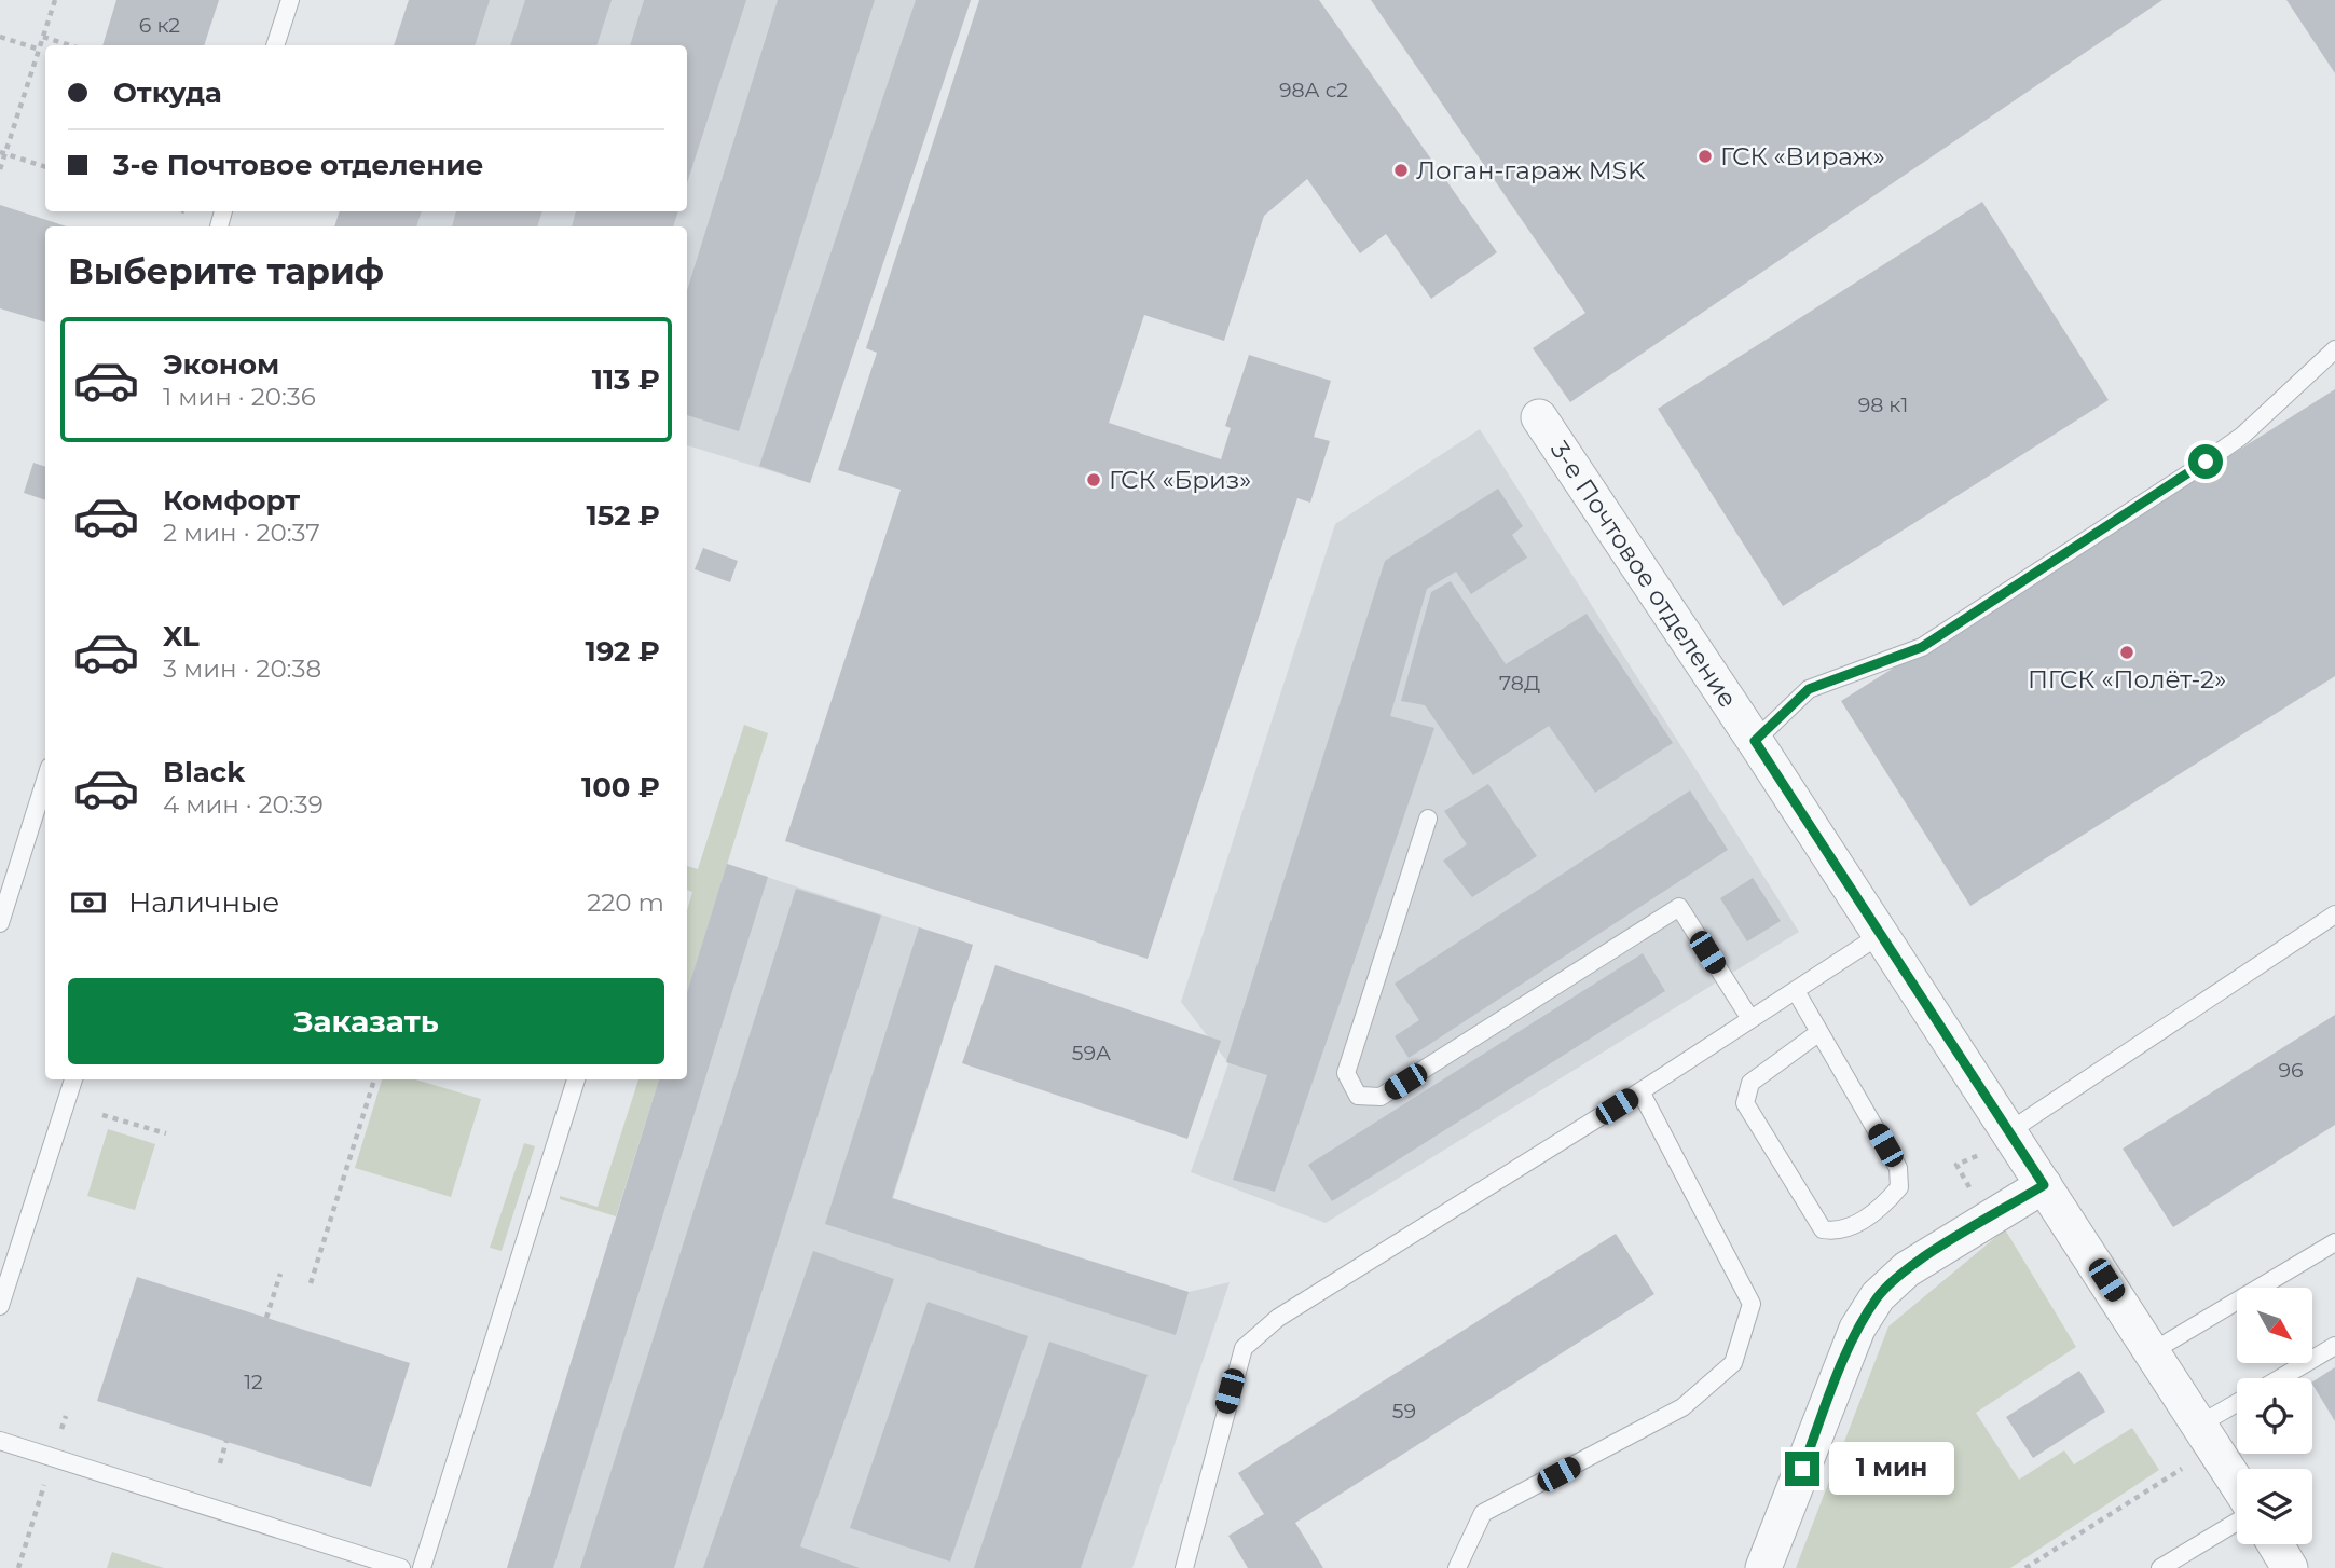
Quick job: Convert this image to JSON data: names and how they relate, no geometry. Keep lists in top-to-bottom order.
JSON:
{
  "streets": {
    "street": ["3-е Почтовое отделение"]
  },
  "places": [
    "ГСК «Вираж»",
    "Логан-гараж MSK",
    "ГСК «Бриз»",
    "ПГСК «Полёт-2»"
  ],
  "house_numbers": [
    "6 к2",
    "98А с2",
    "98 к1",
    "78Д",
    "59А",
    "96",
    "12",
    "59"
  ],
  "north": "bottom right",
  "page": {
    "banner": ["Откуда", "3-е Почтовое отделение"],
    "heading": "Выберите тариф",
    "list": [
      {
        "name": "Эконом",
        "note": "1 мин · 20:36",
        "value": "113 ₽"
      },
      {
        "name": "Комфорт",
        "note": "2 мин · 20:37",
        "value": "152 ₽"
      },
      {
        "name": "XL",
        "note": "3 мин · 20:38",
        "value": "192 ₽"
      },
      {
        "name": "Black",
        "note": "4 мин · 20:39",
        "value": "100 ₽"
      }
    ],
    "pay": ["Наличные", "220 m"],
    "buttons": "Заказать",
    "bubble": "1 мин"
  }
}
